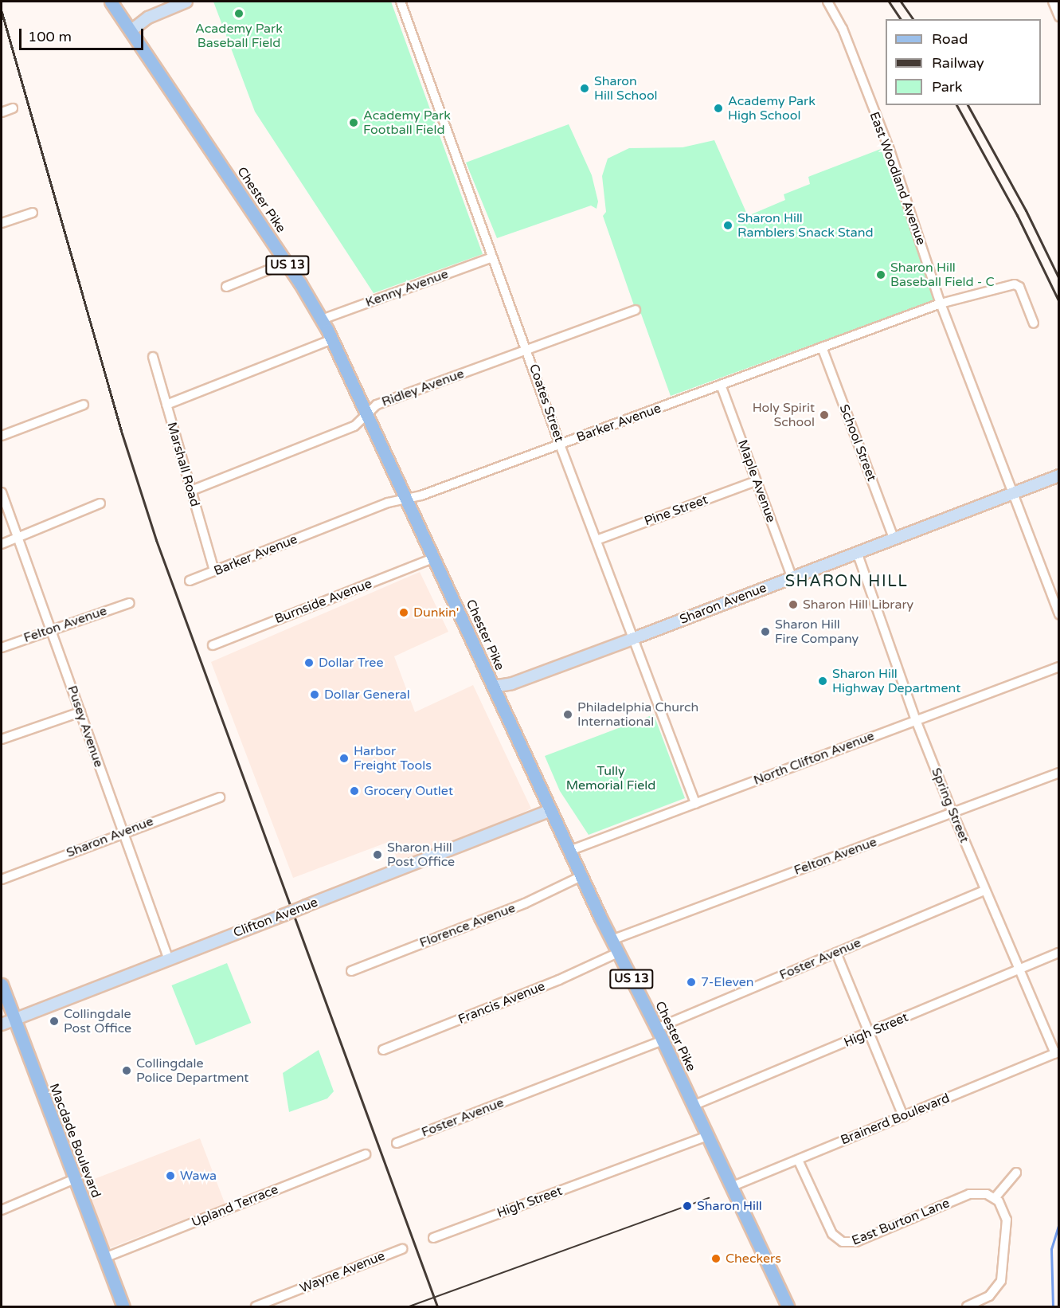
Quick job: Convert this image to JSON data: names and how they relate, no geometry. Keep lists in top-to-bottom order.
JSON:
{
  "streets": {
    "main road": ["Chester Pike", "US 13", "Macdade Boulevard"],
    "street": [
      "East Woodland Avenue",
      "Kenny Avenue",
      "Ridley Avenue",
      "Coates Street",
      "Barker Avenue",
      "School Street",
      "Marshall Road",
      "Maple Avenue",
      "Pine Street",
      "Burnside Avenue",
      "Sharon Avenue",
      "Felton Avenue",
      "Pusey Avenue",
      "North Clifton Avenue",
      "Spring Street",
      "Clifton Avenue",
      "Florence Avenue",
      "Foster Avenue",
      "Francis Avenue",
      "High Street",
      "Brainerd Boulevard",
      "Upland Terrace",
      "East Burton Lane",
      "Wayne Avenue"
    ]
  },
  "crossings": [
    ["East Woodland Avenue", "Barker Avenue"],
    ["East Woodland Avenue", "Sharon Avenue"],
    ["Chester Pike", "Kenny Avenue"],
    ["Chester Pike", "Ridley Avenue"],
    ["Chester Pike", "Barker Avenue"],
    ["Chester Pike", "Burnside Avenue"],
    ["Chester Pike", "Sharon Avenue"],
    ["Chester Pike", "Felton Avenue"],
    ["Chester Pike", "North Clifton Avenue"],
    ["Chester Pike", "Clifton Avenue"],
    ["Chester Pike", "Florence Avenue"],
    ["Chester Pike", "Foster Avenue"],
    ["Chester Pike", "Francis Avenue"],
    ["Chester Pike", "High Street"],
    ["Chester Pike", "Brainerd Boulevard"],
    ["Kenny Avenue", "Coates Street"],
    ["Ridley Avenue", "Coates Street"],
    ["Ridley Avenue", "Marshall Road"],
    ["Coates Street", "Barker Avenue"],
    ["Coates Street", "Pine Street"],
    ["Coates Street", "Sharon Avenue"],
    ["Coates Street", "North Clifton Avenue"],
    ["Barker Avenue", "School Street"],
    ["Barker Avenue", "Marshall Road"],
    ["Barker Avenue", "Maple Avenue"],
    ["School Street", "Sharon Avenue"],
    ["Maple Avenue", "Pine Street"],
    ["Maple Avenue", "Sharon Avenue"],
    ["Sharon Avenue", "Pusey Avenue"],
    ["Sharon Avenue", "Spring Street"],
    ["Felton Avenue", "Pusey Avenue"],
    ["Felton Avenue", "Spring Street"],
    ["Pusey Avenue", "Clifton Avenue"],
    ["North Clifton Avenue", "Spring Street"],
    ["Spring Street", "Foster Avenue"],
    ["Spring Street", "High Street"],
    ["Spring Street", "Brainerd Boulevard"],
    ["Clifton Avenue", "Macdade Boulevard"],
    ["Brainerd Boulevard", "East Burton Lane"],
    ["Macdade Boulevard", "Upland Terrace"]
  ],
  "districts": ["SHARON HILL"],
  "parks": ["Tully Memorial Field"],
  "places": [
    "Academy Park Baseball Field",
    "Sharon Hill School",
    "Academy Park High School",
    "Academy Park Football Field",
    "Sharon Hill Ramblers Snack Stand",
    "Sharon Hill Baseball Field - C",
    "Holy Spirit School",
    "Sharon Hill Library",
    "Dunkin'",
    "Sharon Hill Fire Company",
    "Dollar Tree",
    "Sharon Hill Highway Department",
    "Dollar General",
    "Philadelphia Church International",
    "Harbor Freight Tools",
    "Grocery Outlet",
    "Sharon Hill Post Office",
    "7-Eleven",
    "Collingdale Post Office",
    "Collingdale Police Department",
    "Wawa",
    "Sharon Hill",
    "Checkers"
  ],
  "legend": ["Road", "Railway", "Park"],
  "scale_bar": "100 m"
}
